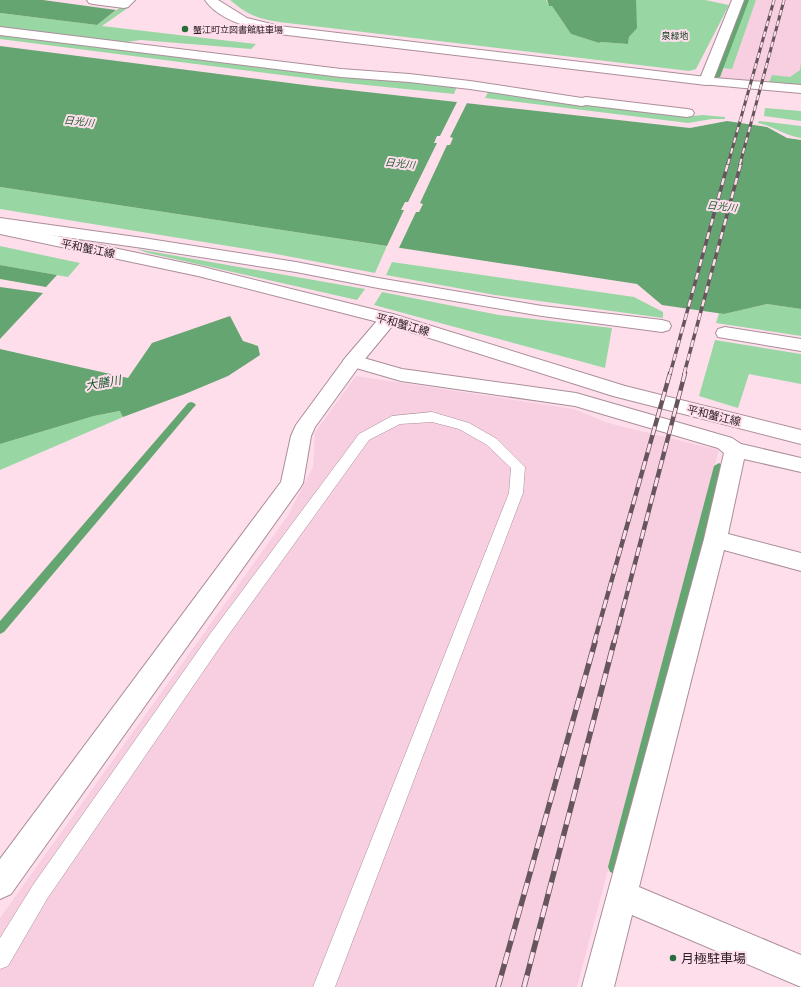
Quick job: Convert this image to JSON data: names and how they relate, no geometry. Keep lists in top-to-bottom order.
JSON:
{
  "streets": {
    "street": ["平和蟹江線"]
  },
  "water": ["日光川", "大膳川"],
  "parks": ["泉緑地"],
  "places": ["蟹江町立図書館駐車場", "月極駐車場"]
}
